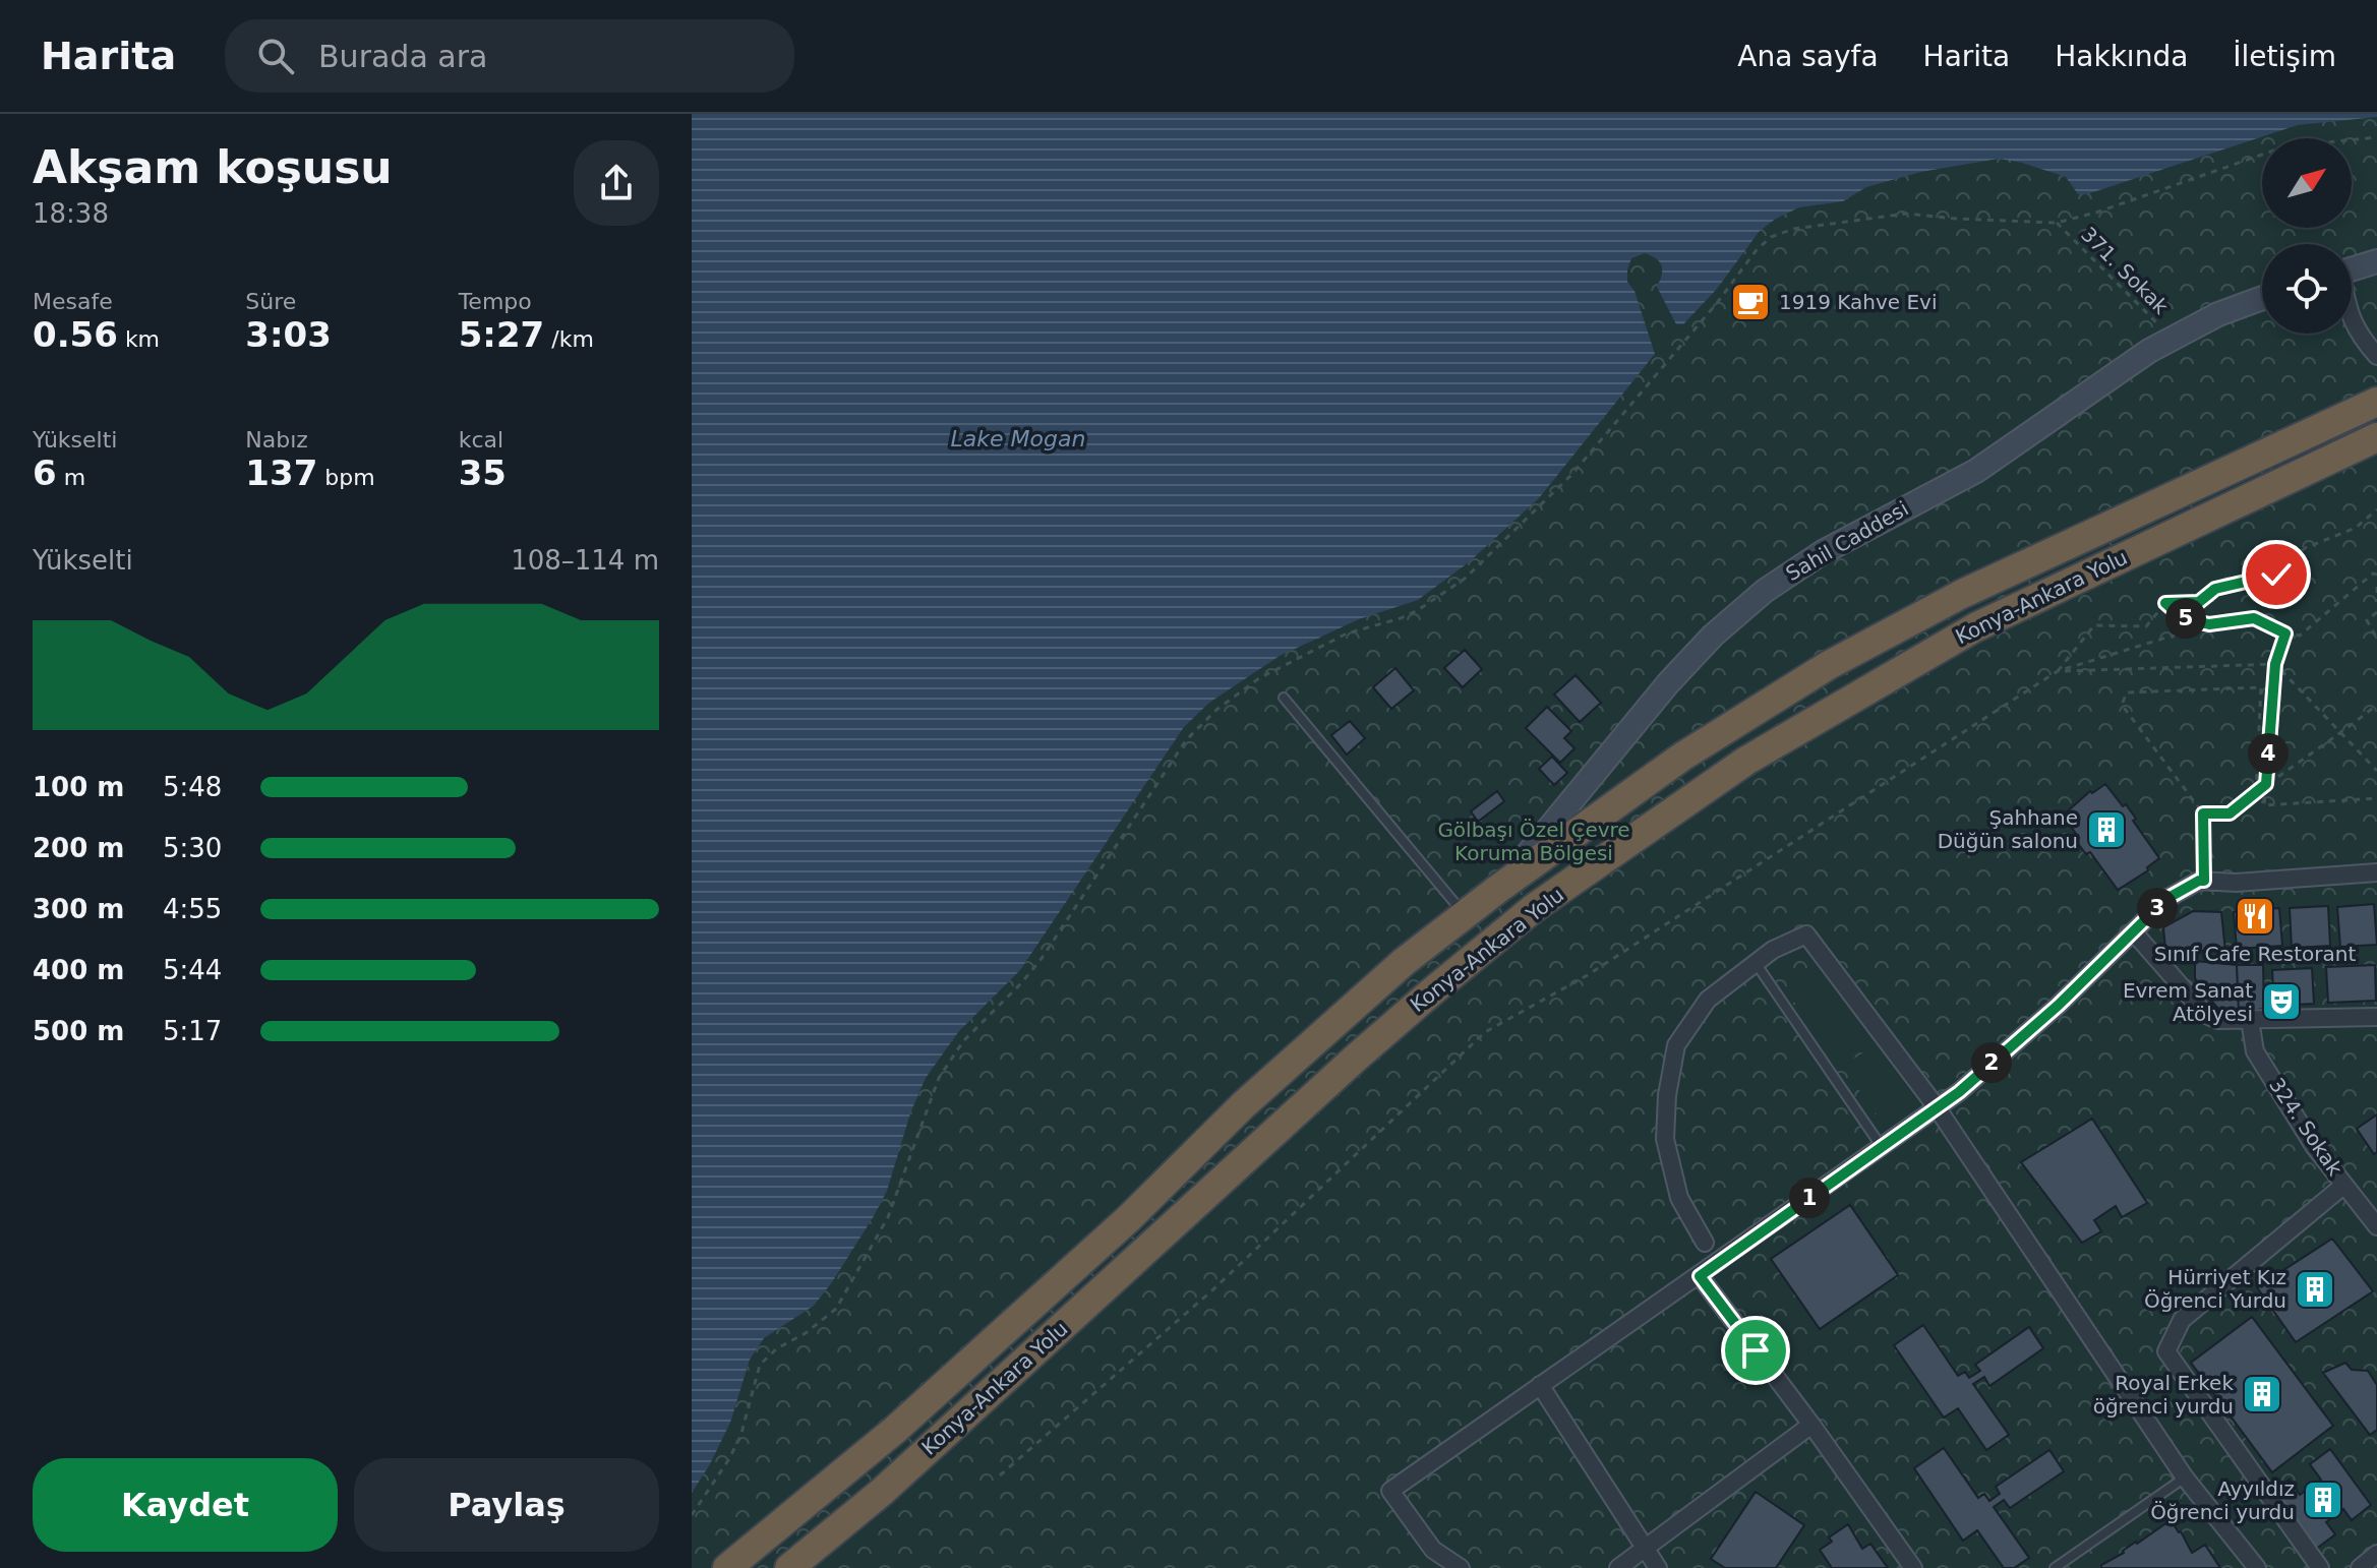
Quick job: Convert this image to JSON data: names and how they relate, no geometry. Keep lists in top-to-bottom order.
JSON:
{
  "streets": {
    "highway": ["Konya-Ankara Yolu"],
    "street": ["Sahil Caddesi", "324. Sokak"],
    "path": ["371. Sokak"]
  },
  "crossings": [
    ["371. Sokak", "Sahil Caddesi"]
  ],
  "water": ["Lake Mogan"],
  "parks": ["Gölbaşı Özel Çevre Koruma Bölgesi"],
  "places": {
    "cafe": ["1919 Kahve Evi"],
    "building": [
      "Şahhane Düğün salonu",
      "Hürriyet Kız Öğrenci Yurdu",
      "Royal Erkek öğrenci yurdu",
      "Ayyıldız Öğrenci yurdu"
    ],
    "restaurant": ["Sınıf Cafe Restorant"],
    "theatre": ["Evrem Sanat Atölyesi"]
  },
  "north": "top right",
  "page": {
    "header": "Harita",
    "search": "Burada ara",
    "nav": [
      "Ana sayfa",
      "Harita",
      "Hakkında",
      "İletişim"
    ],
    "heading": ["Akşam koşusu", "18:38"],
    "stats": [
      ["Mesafe", "0.56 km"],
      ["Süre", "3:03"],
      ["Tempo", "5:27 /km"],
      ["Yükselti", "6 m"],
      ["Nabız", "137 bpm"],
      ["kcal", "35"]
    ],
    "chart": ["Yükselti", "108–114 m"],
    "pins": [
      "5",
      "4",
      "3",
      "2",
      "1"
    ],
    "list": [
      {
        "name": "100 m",
        "note": "5:48"
      },
      {
        "name": "200 m",
        "note": "5:30"
      },
      {
        "name": "300 m",
        "note": "4:55"
      },
      {
        "name": "400 m",
        "note": "5:44"
      },
      {
        "name": "500 m",
        "note": "5:17"
      }
    ],
    "buttons": ["Kaydet", "Paylaş"]
  }
}
